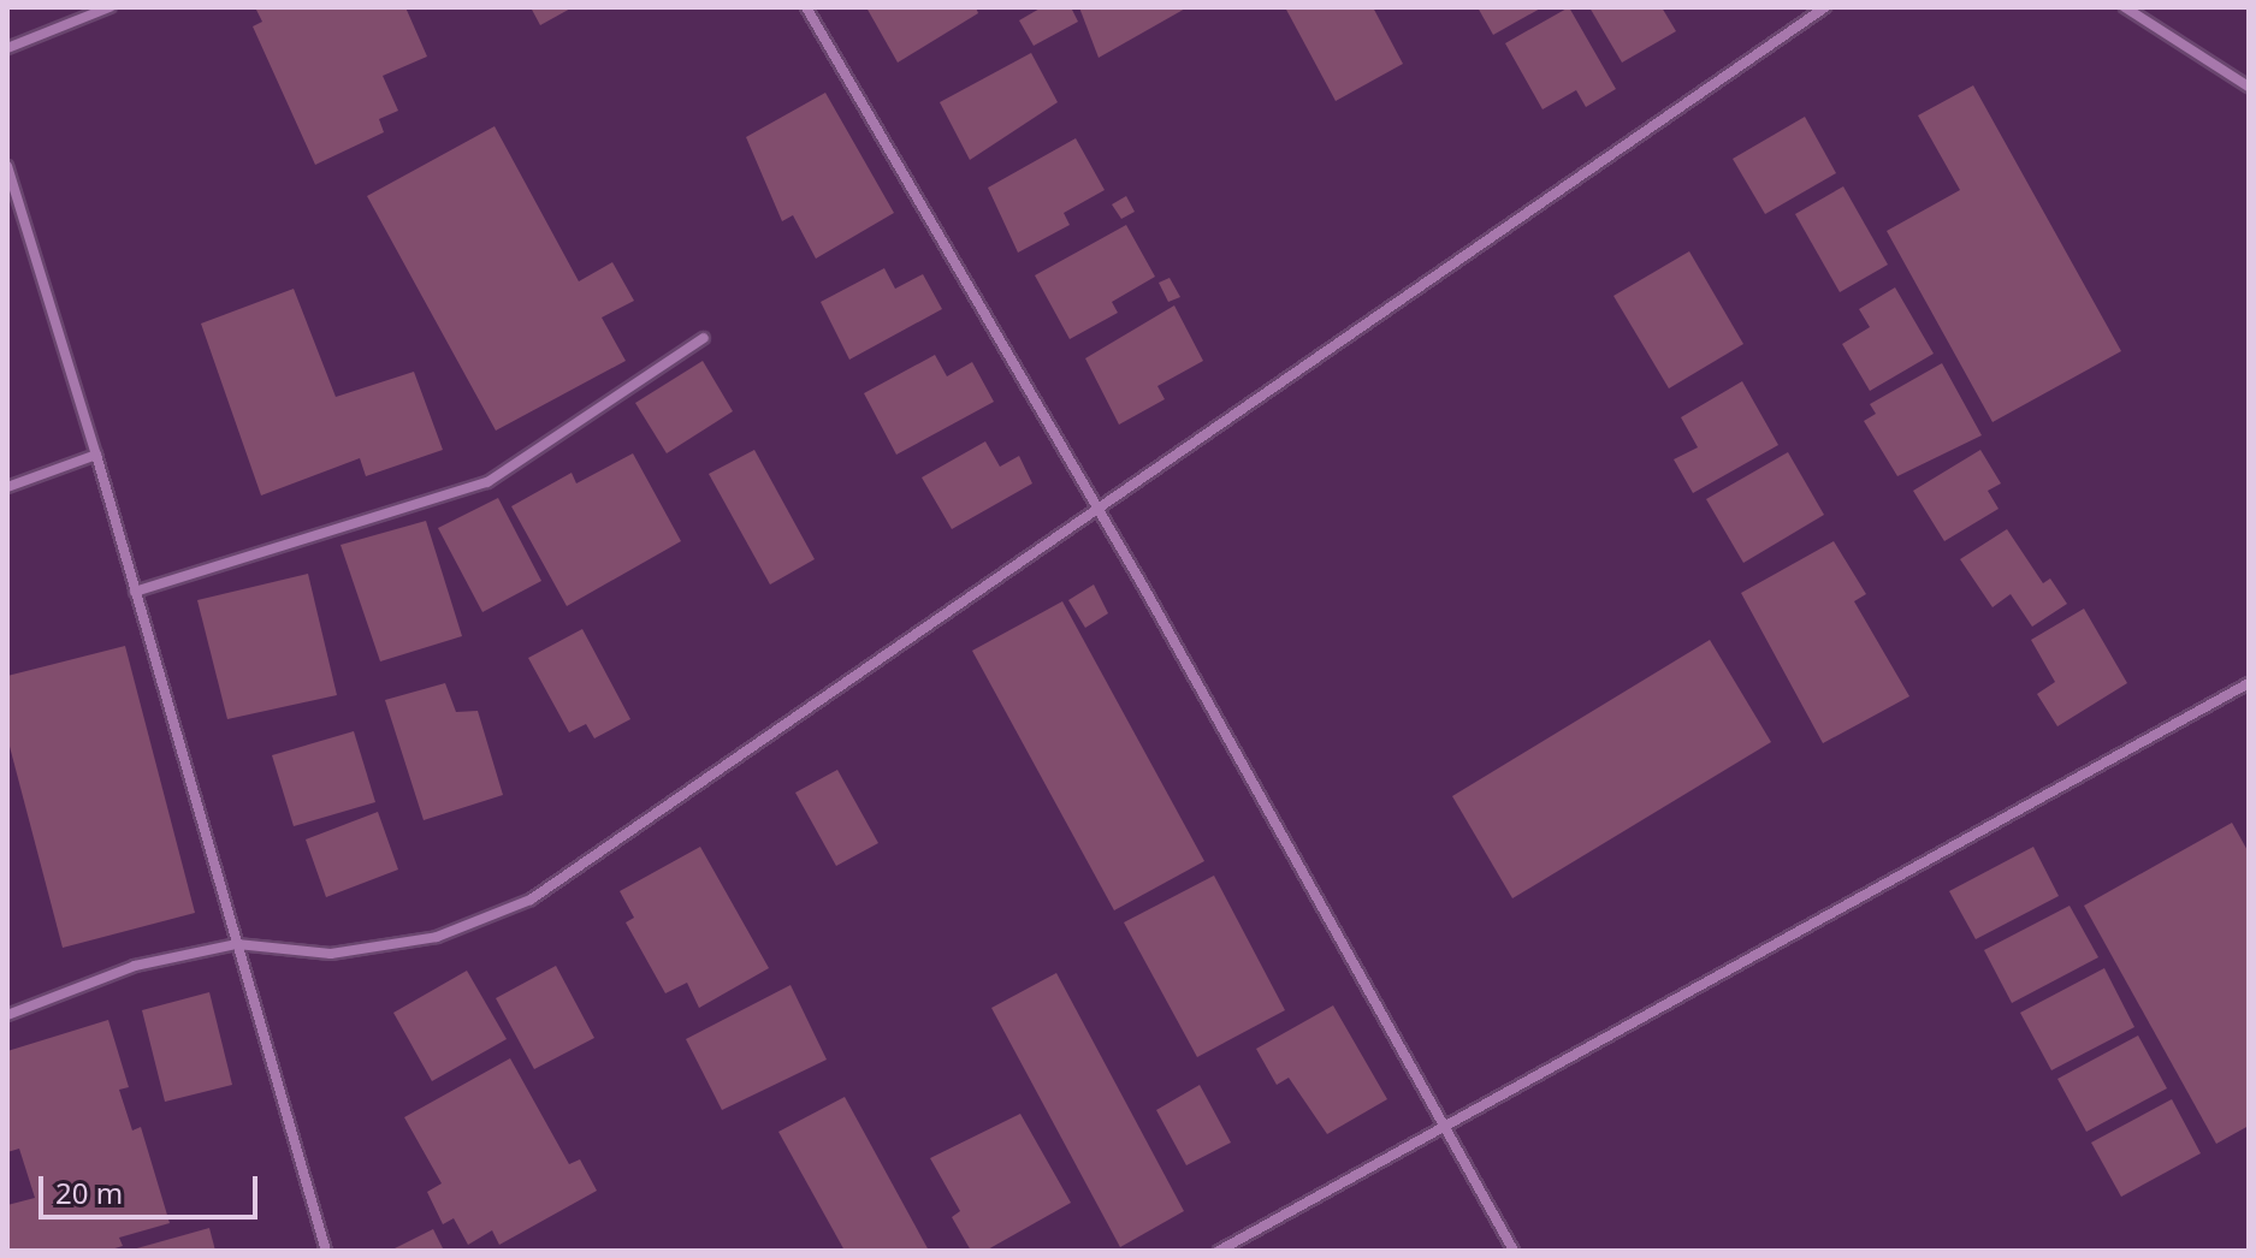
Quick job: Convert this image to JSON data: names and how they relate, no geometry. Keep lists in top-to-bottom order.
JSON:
{
  "scale_bar": "20 m"
}
